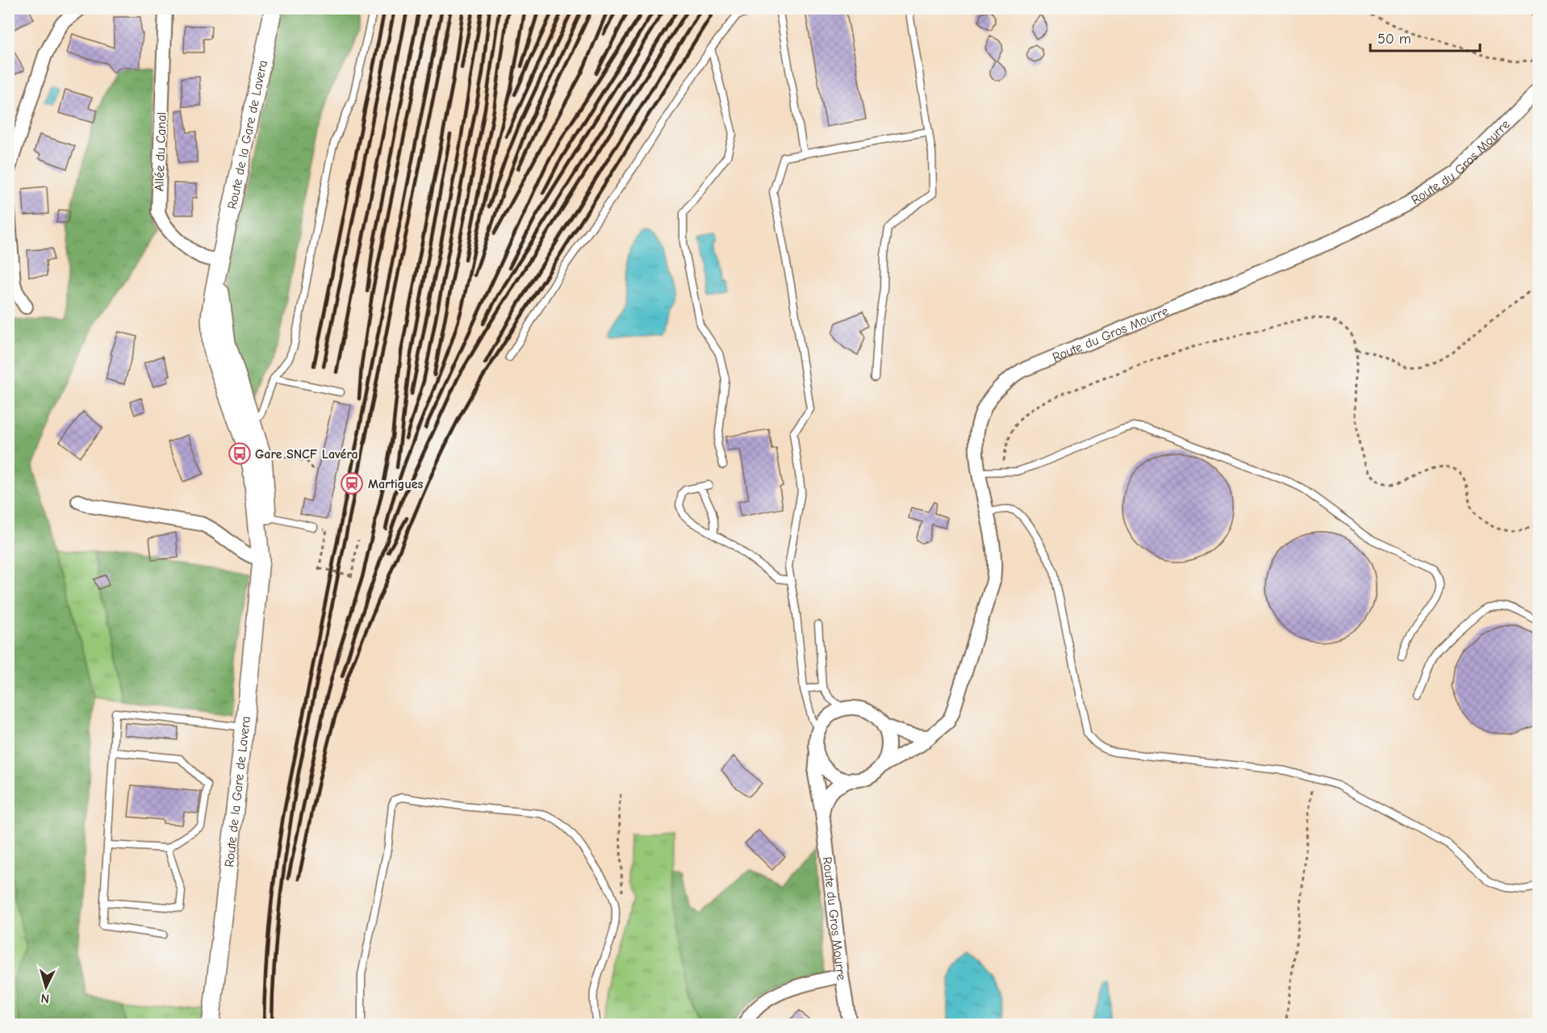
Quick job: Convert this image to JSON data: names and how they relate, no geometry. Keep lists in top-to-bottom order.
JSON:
{
  "streets": {
    "street": ["Route de la Gare de Lavera", "Allée du Canal", "Route du Gros Mourre"]
  },
  "crossings": [
    ["Route de la Gare de Lavera", "Allée du Canal"]
  ],
  "places": {
    "bus stop": ["Gare SNCF Lavéra"],
    "station": ["Martigues"]
  },
  "scale_bar": "50 m",
  "north": "bottom"
}
